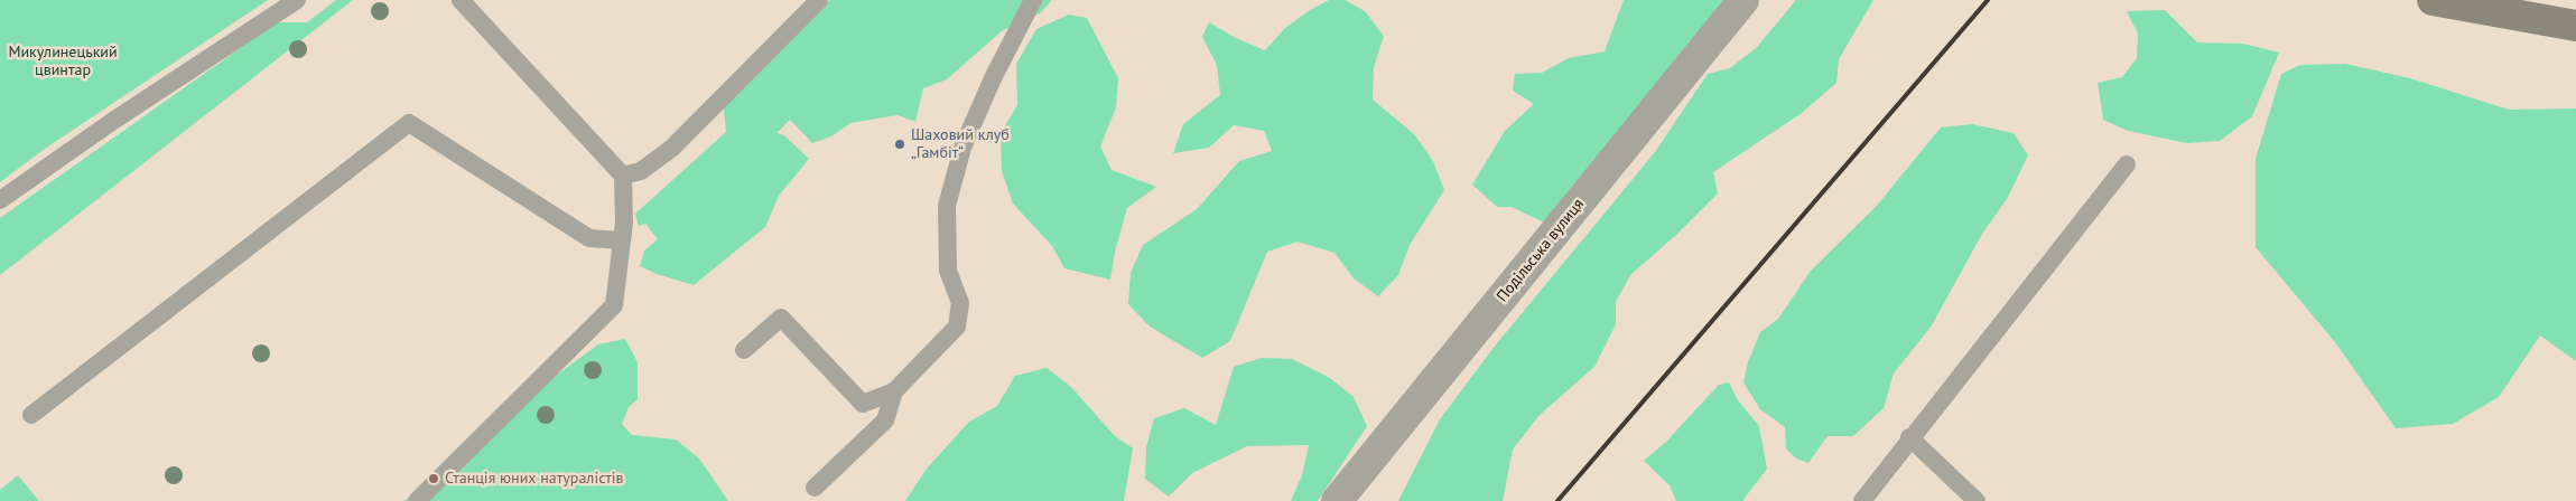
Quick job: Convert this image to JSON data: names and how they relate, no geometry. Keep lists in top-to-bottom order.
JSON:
{
  "streets": {
    "street": ["Подільська вулиця"]
  },
  "parks": ["Микулинецький цвинтар"],
  "places": ["Шаховий клуб „Гамбіт“", "Станція юних натуралістів"]
}
